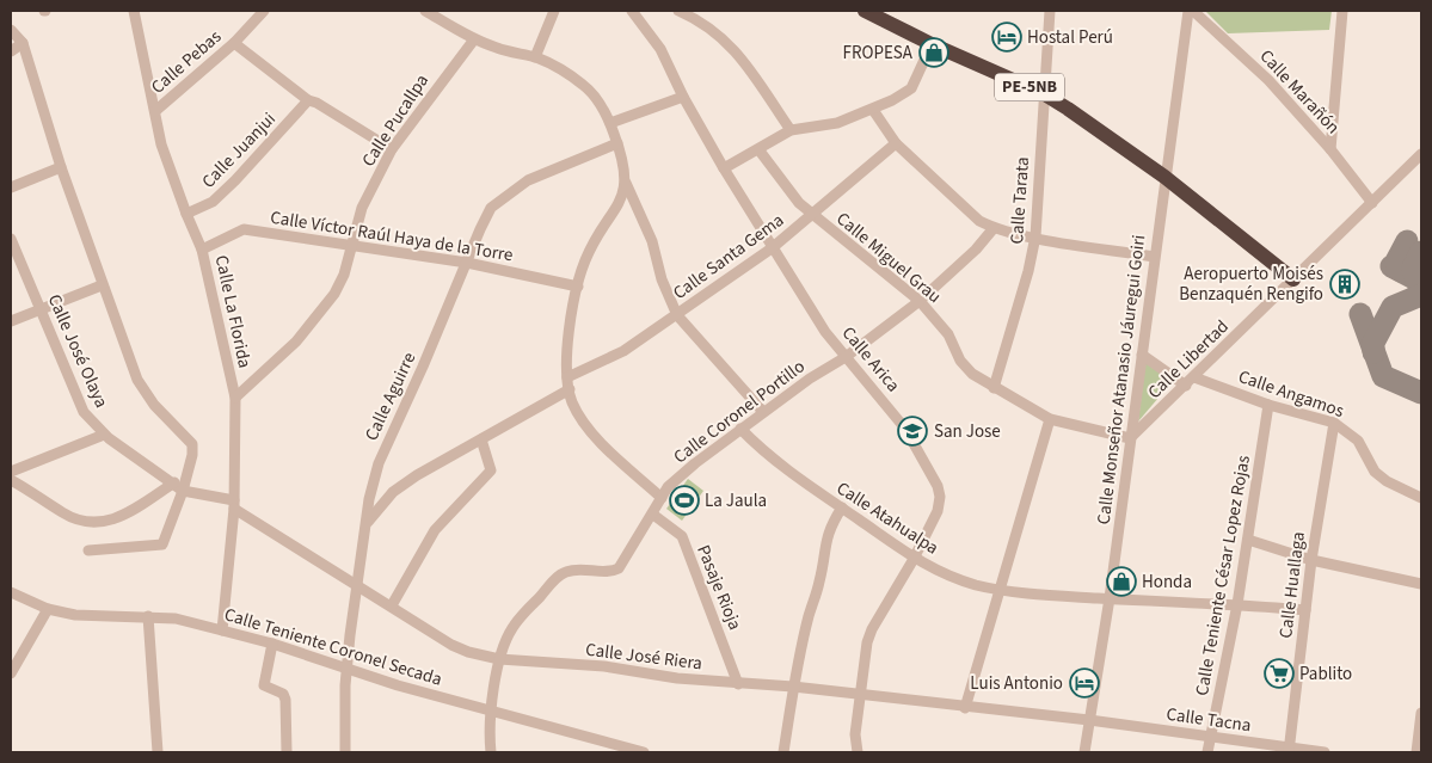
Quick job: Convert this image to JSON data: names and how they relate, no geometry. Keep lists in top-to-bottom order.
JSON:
{
  "streets": {
    "highway": ["PE-5NB"],
    "street": [
      "Calle Pebas",
      "Calle Marañón",
      "Calle Pucallpa",
      "Calle Juanjui",
      "Calle Tarata",
      "Calle Víctor Raúl Haya de la Torre",
      "Calle Santa Gema",
      "Calle Miguel Grau",
      "Calle La Florida",
      "Calle José Olaya",
      "Calle Arica",
      "Calle Libertad",
      "Calle Monseñor Atanasio Jáuregui Goiri",
      "Calle Angamos",
      "Calle Aguirre",
      "Calle Coronel Portillo",
      "Calle Atahualpa",
      "Calle Teniente César Lopez Rojas",
      "Calle Huallaga",
      "Pasaje Rioja",
      "Calle Teniente Coronel Secada",
      "Calle José Riera",
      "Calle Tacna"
    ]
  },
  "crossings": [
    ["Calle Pebas", "Calle La Florida"],
    ["PE-5NB", "Calle Tarata"],
    ["PE-5NB", "Calle Libertad"],
    ["PE-5NB", "Calle Monseñor Atanasio Jáuregui Goiri"],
    ["Calle Marañón", "Calle Libertad"],
    ["Calle Marañón", "Calle Monseñor Atanasio Jáuregui Goiri"],
    ["Calle Pucallpa", "Calle Víctor Raúl Haya de la Torre"],
    ["Calle Pucallpa", "Calle La Florida"],
    ["Calle Juanjui", "Calle La Florida"],
    ["Calle Tarata", "Calle Miguel Grau"],
    ["Calle Víctor Raúl Haya de la Torre", "Calle La Florida"],
    ["Calle Víctor Raúl Haya de la Torre", "Calle Aguirre"],
    ["Calle Santa Gema", "Calle Miguel Grau"],
    ["Calle Santa Gema", "Calle Arica"],
    ["Calle Miguel Grau", "Calle Libertad"],
    ["Calle Miguel Grau", "Calle Monseñor Atanasio Jáuregui Goiri"],
    ["Calle Miguel Grau", "Calle Coronel Portillo"],
    ["Calle La Florida", "Calle José Olaya"],
    ["Calle La Florida", "Calle Teniente Coronel Secada"],
    ["Calle La Florida", "Calle José Riera"],
    ["Calle José Olaya", "Calle José Riera"],
    ["Calle Arica", "Calle Coronel Portillo"],
    ["Calle Arica", "Calle Atahualpa"],
    ["Calle Arica", "Calle José Riera"],
    ["Calle Libertad", "Calle Monseñor Atanasio Jáuregui Goiri"],
    ["Calle Libertad", "Calle Angamos"],
    ["Calle Monseñor Atanasio Jáuregui Goiri", "Calle Atahualpa"],
    ["Calle Monseñor Atanasio Jáuregui Goiri", "Calle José Riera"],
    ["Calle Monseñor Atanasio Jáuregui Goiri", "Calle Tacna"],
    ["Calle Angamos", "Calle Teniente César Lopez Rojas"],
    ["Calle Angamos", "Calle Huallaga"],
    ["Calle Aguirre", "Calle Teniente Coronel Secada"],
    ["Calle Aguirre", "Calle José Riera"],
    ["Calle Coronel Portillo", "Calle Atahualpa"],
    ["Calle Coronel Portillo", "Pasaje Rioja"],
    ["Calle Coronel Portillo", "Calle Teniente Coronel Secada"],
    ["Calle Coronel Portillo", "Calle José Riera"],
    ["Calle Atahualpa", "Calle Teniente César Lopez Rojas"],
    ["Calle Atahualpa", "Calle Huallaga"],
    ["Calle Teniente César Lopez Rojas", "Calle Tacna"],
    ["Calle Huallaga", "Calle Tacna"],
    ["Pasaje Rioja", "Calle José Riera"],
    ["Calle José Riera", "Calle Tacna"]
  ],
  "places": {
    "hotel": ["Hostal Perú", "Luis Antonio"],
    "shop": ["FROPESA", "Honda"],
    "building": ["Aeropuerto Moisés Benzaquén Rengifo"],
    "school or university": ["San Jose"],
    "sports": ["La Jaula"],
    "supermarket": ["Pablito"]
  }
}
